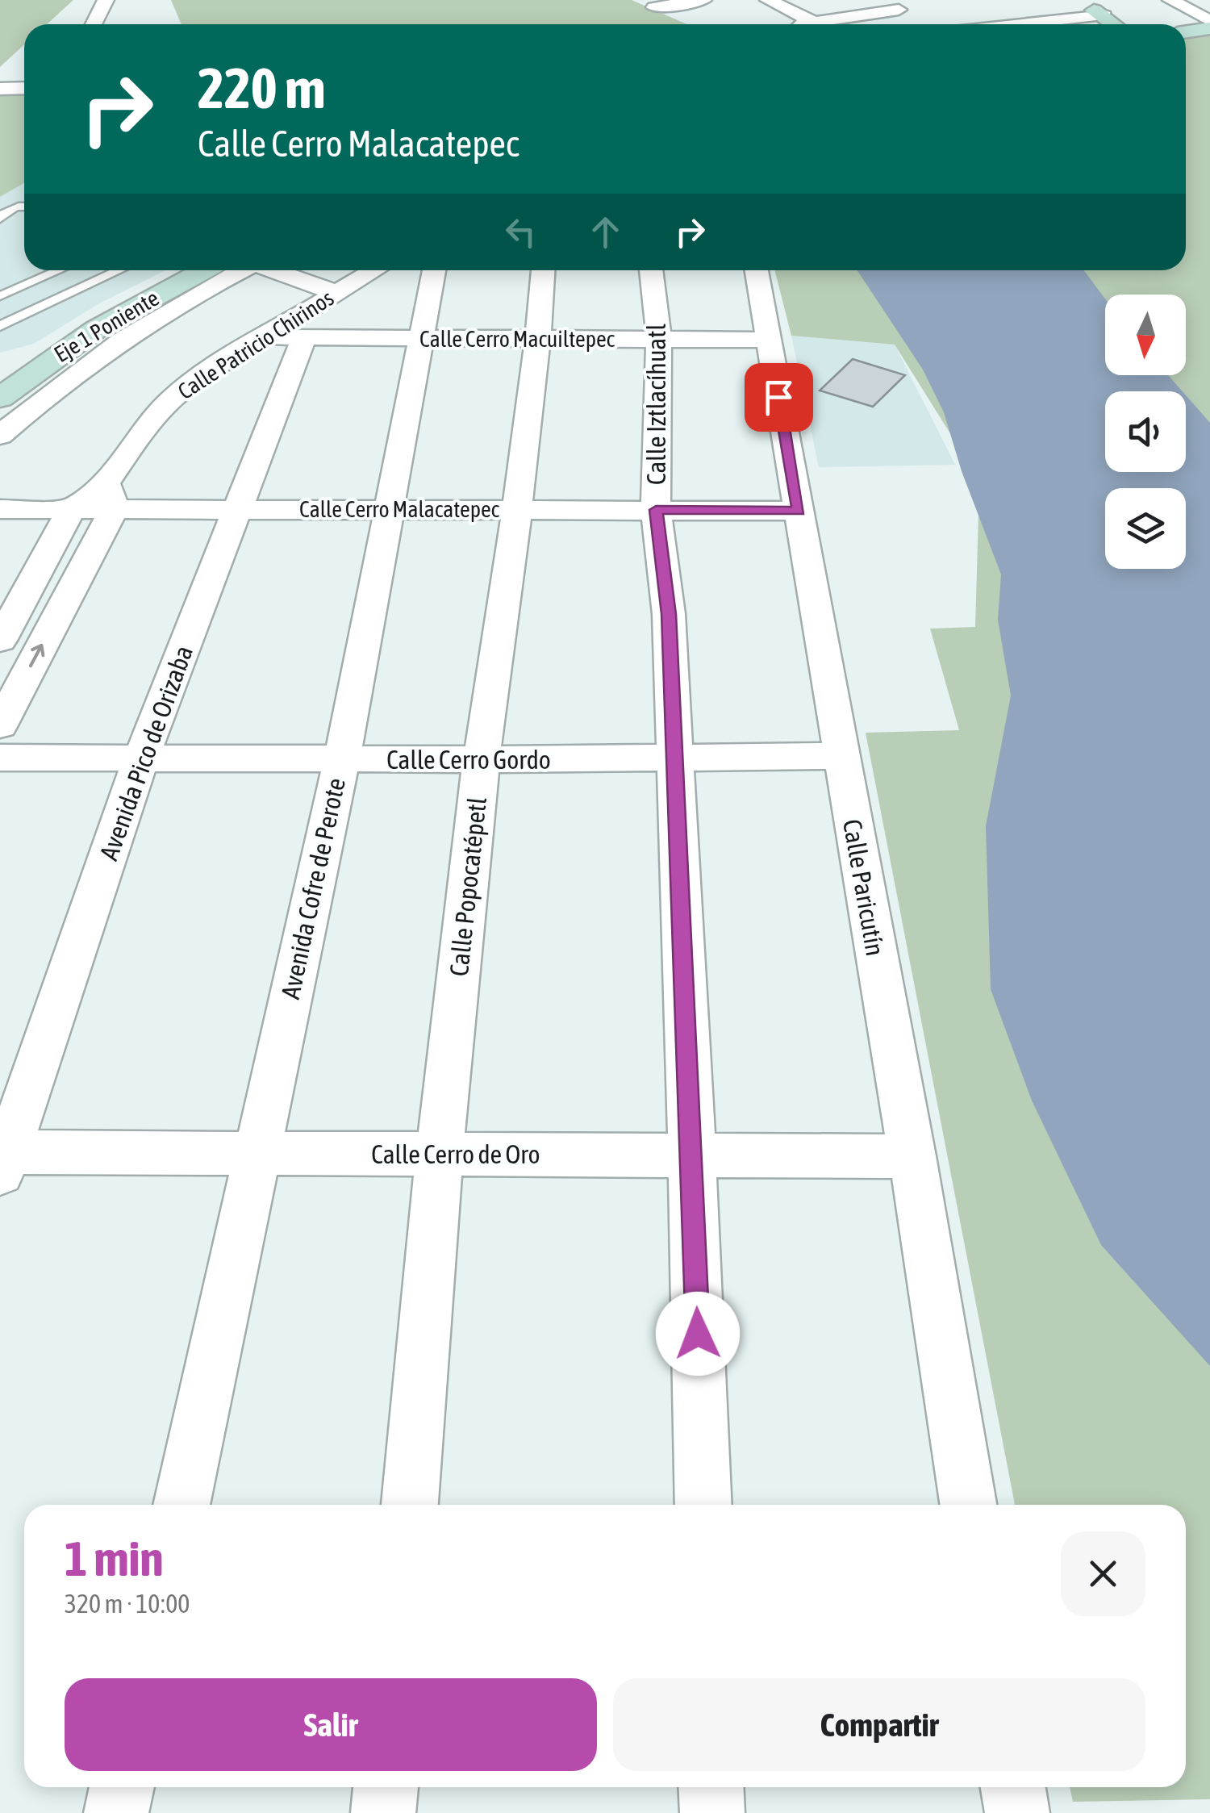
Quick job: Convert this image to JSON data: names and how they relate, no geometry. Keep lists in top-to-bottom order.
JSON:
{
  "streets": {
    "main road": ["Eje 1 Poniente"],
    "street": [
      "Calle Cerro Macuiltepec",
      "Calle Patricio Chirinos",
      "Calle Iztlacíhuatl",
      "Calle Cerro Malacatepec",
      "Avenida Pico de Orizaba",
      "Calle Cerro Gordo",
      "Calle Popocatépetl",
      "Calle Paricutín",
      "Avenida Cofre de Perote",
      "Calle Cerro de Oro"
    ]
  },
  "crossings": [
    ["Calle Cerro Macuiltepec", "Calle Patricio Chirinos"],
    ["Calle Cerro Macuiltepec", "Calle Iztlacíhuatl"],
    ["Calle Cerro Macuiltepec", "Avenida Pico de Orizaba"],
    ["Calle Cerro Macuiltepec", "Calle Popocatépetl"],
    ["Calle Cerro Macuiltepec", "Calle Paricutín"],
    ["Calle Cerro Macuiltepec", "Avenida Cofre de Perote"],
    ["Calle Patricio Chirinos", "Calle Cerro Malacatepec"],
    ["Calle Iztlacíhuatl", "Calle Cerro Malacatepec"],
    ["Calle Iztlacíhuatl", "Calle Cerro Gordo"],
    ["Calle Iztlacíhuatl", "Calle Cerro de Oro"],
    ["Calle Cerro Malacatepec", "Avenida Pico de Orizaba"],
    ["Calle Cerro Malacatepec", "Calle Popocatépetl"],
    ["Calle Cerro Malacatepec", "Calle Paricutín"],
    ["Calle Cerro Malacatepec", "Avenida Cofre de Perote"],
    ["Avenida Pico de Orizaba", "Calle Cerro Gordo"],
    ["Avenida Pico de Orizaba", "Calle Cerro de Oro"],
    ["Calle Cerro Gordo", "Calle Popocatépetl"],
    ["Calle Cerro Gordo", "Calle Paricutín"],
    ["Calle Cerro Gordo", "Avenida Cofre de Perote"],
    ["Calle Popocatépetl", "Calle Cerro de Oro"],
    ["Calle Paricutín", "Calle Cerro de Oro"],
    ["Avenida Cofre de Perote", "Calle Cerro de Oro"]
  ],
  "north": "bottom",
  "page": {
    "turn": ["220 m", "Calle Cerro Malacatepec"],
    "heading": ["1 min", "320 m · 10:00"],
    "buttons": ["Salir", "Compartir"]
  }
}
